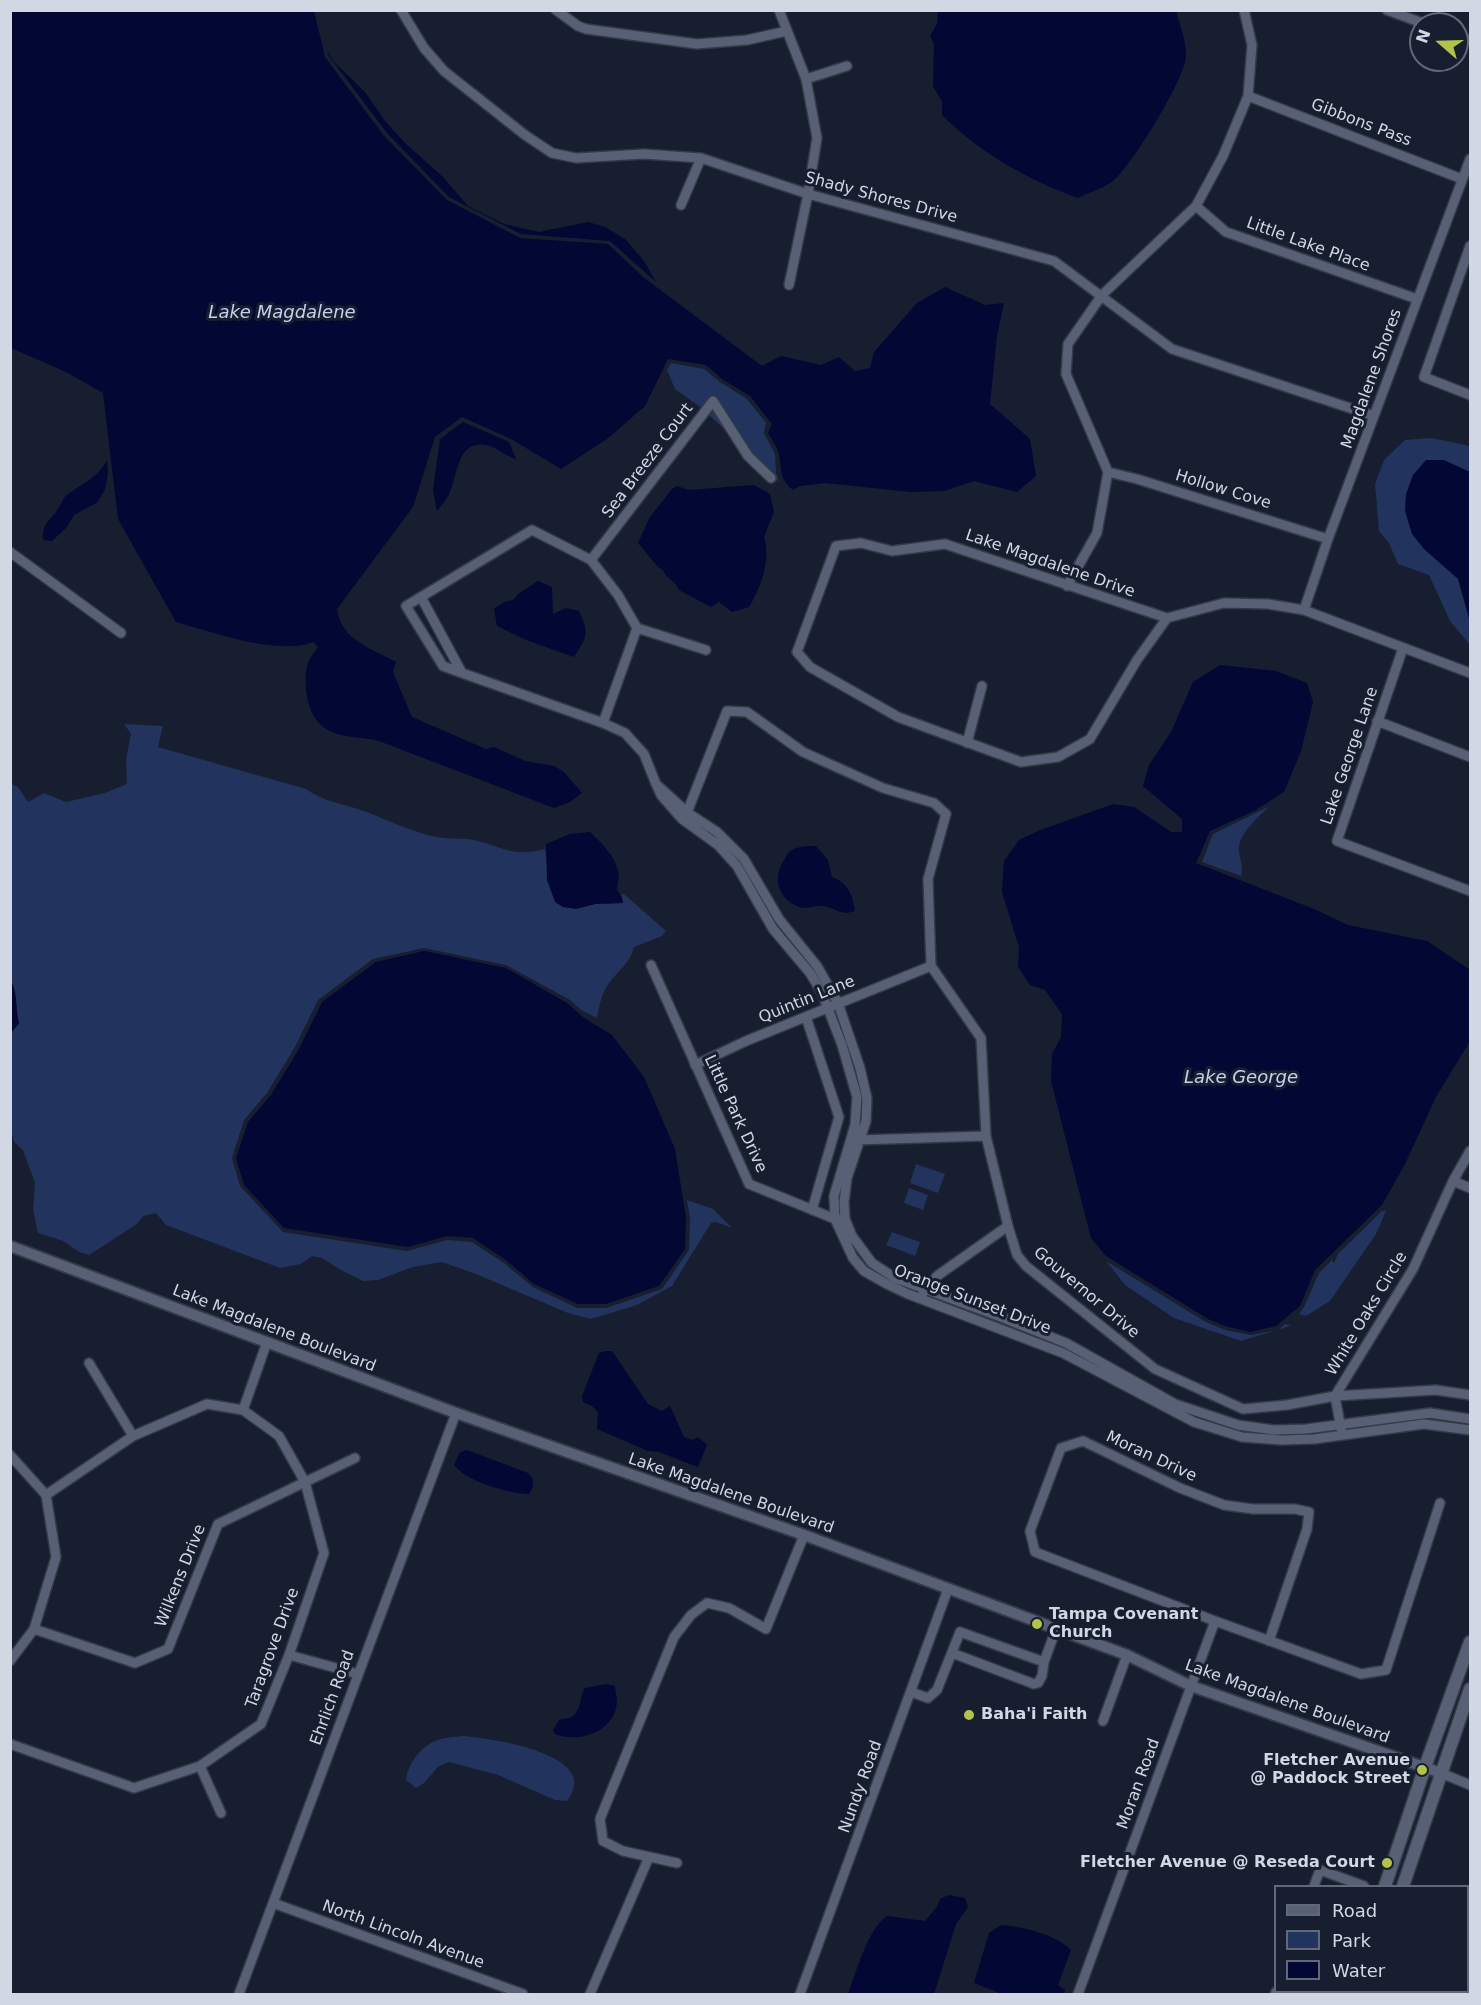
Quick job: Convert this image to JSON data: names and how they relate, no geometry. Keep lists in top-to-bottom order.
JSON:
{
  "streets": {
    "street": [
      "Gibbons Pass",
      "Shady Shores Drive",
      "Little Lake Place",
      "Magdalene Shores",
      "Sea Breeze Court",
      "Hollow Cove",
      "Lake Magdalene Drive",
      "Lake George Lane",
      "Quintin Lane",
      "Little Park Drive",
      "Gouvernor Drive",
      "Orange Sunset Drive",
      "White Oaks Circle",
      "Lake Magdalene Boulevard",
      "Moran Drive",
      "Wilkens Drive",
      "Taragrove Drive",
      "Ehrlich Road",
      "Moran Road",
      "Nundy Road",
      "North Lincoln Avenue"
    ]
  },
  "crossings": [
    ["Gibbons Pass", "Magdalene Shores"],
    ["Shady Shores Drive", "Magdalene Shores"],
    ["Little Lake Place", "Magdalene Shores"],
    ["Magdalene Shores", "Hollow Cove"],
    ["Quintin Lane", "Little Park Drive"],
    ["Quintin Lane", "Gouvernor Drive"],
    ["Quintin Lane", "Orange Sunset Drive"],
    ["Little Park Drive", "Gouvernor Drive"],
    ["Little Park Drive", "Orange Sunset Drive"],
    ["Gouvernor Drive", "Orange Sunset Drive"],
    ["Gouvernor Drive", "White Oaks Circle"],
    ["Lake Magdalene Boulevard", "Ehrlich Road"],
    ["Lake Magdalene Boulevard", "Moran Road"],
    ["Lake Magdalene Boulevard", "Nundy Road"],
    ["Moran Drive", "Moran Road"],
    ["Wilkens Drive", "Taragrove Drive"],
    ["Ehrlich Road", "North Lincoln Avenue"]
  ],
  "water": ["Lake Magdalene", "Lake George"],
  "places": [
    "Tampa Covenant Church",
    "Baha'i Faith",
    "Fletcher Avenue @ Paddock Street",
    "Fletcher Avenue @ Reseda Court"
  ],
  "legend": ["Road", "Park", "Water"],
  "north": "left"
}
